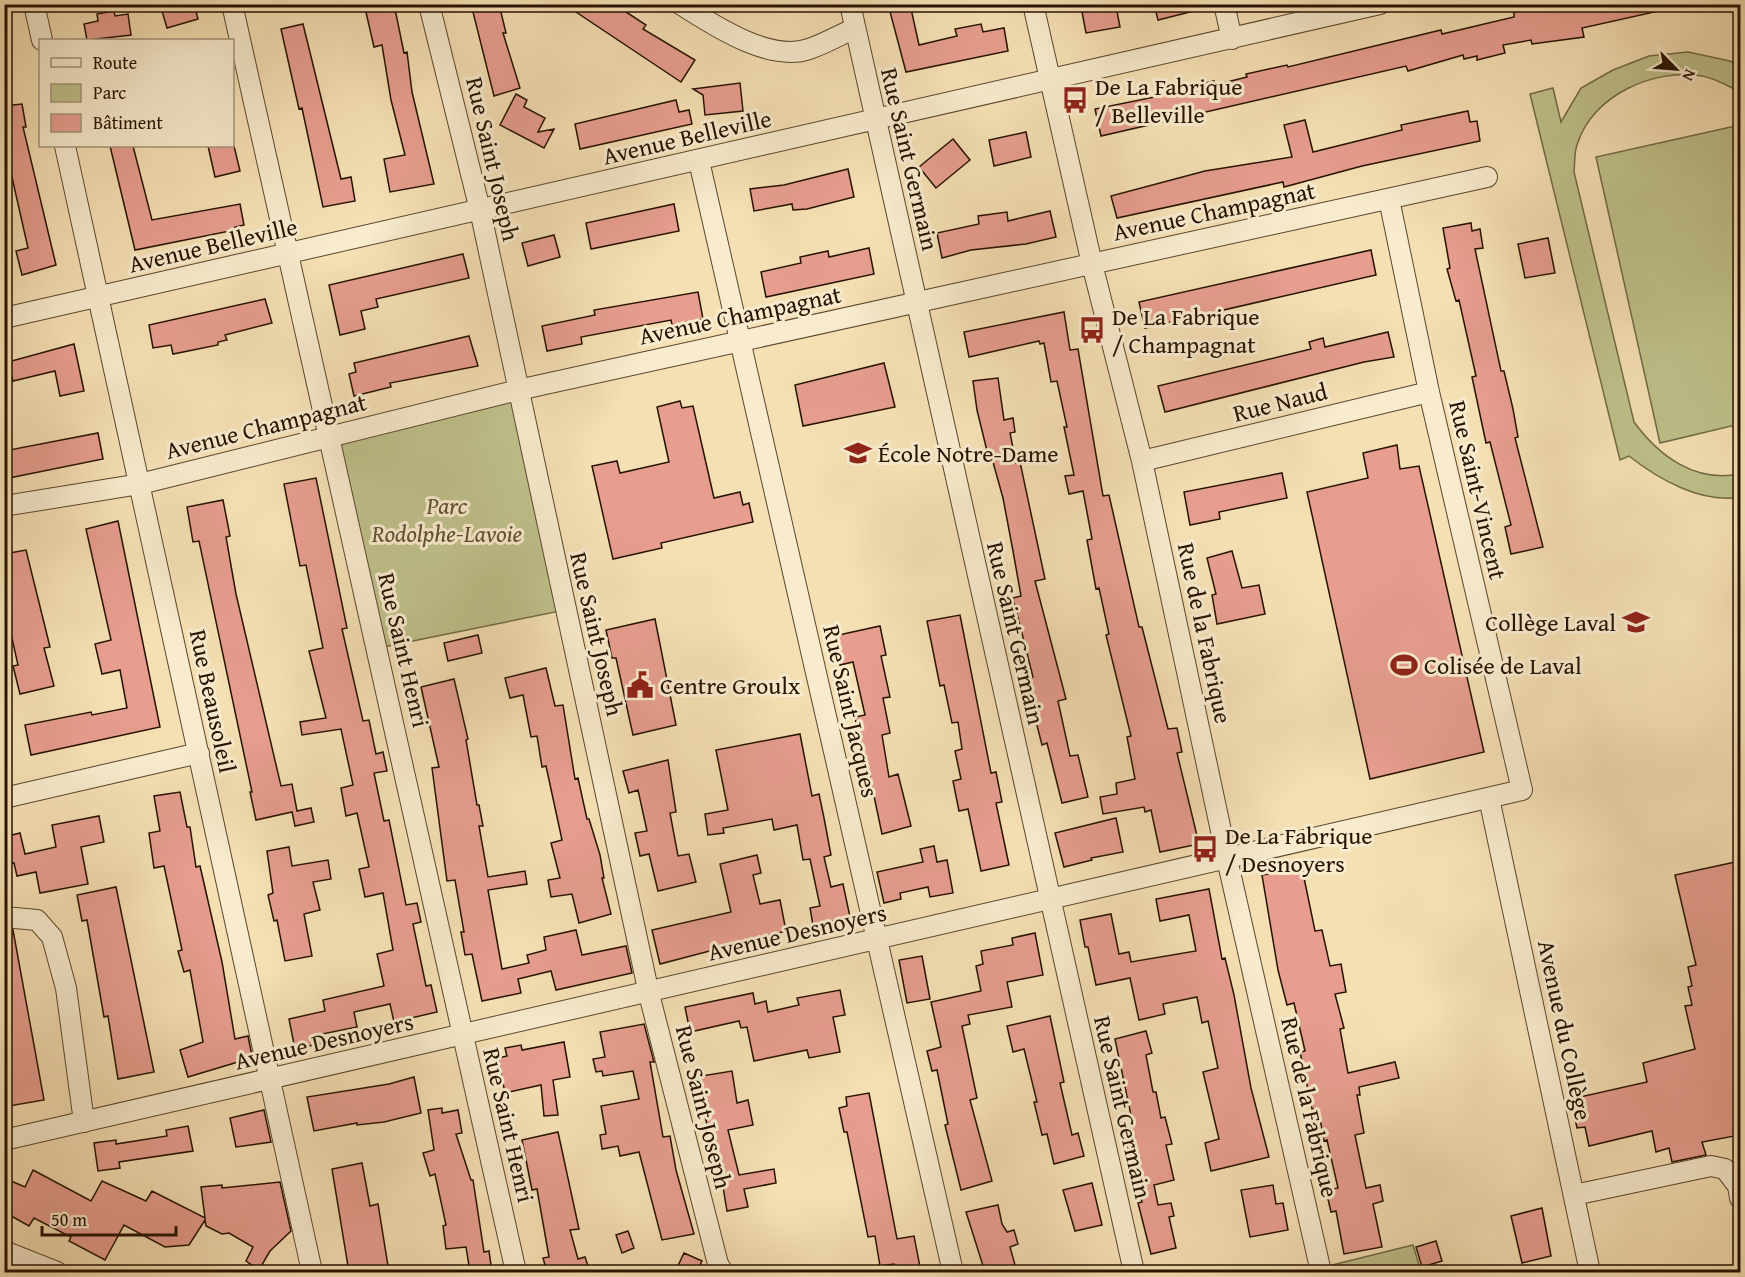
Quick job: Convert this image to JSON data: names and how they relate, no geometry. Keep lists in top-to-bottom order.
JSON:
{
  "streets": {
    "street": [
      "Avenue Belleville",
      "Rue Saint Joseph",
      "Rue Saint Germain",
      "Avenue Champagnat",
      "Rue Naud",
      "Rue Saint-Vincent",
      "Rue de la Fabrique",
      "Rue Saint Henri",
      "Rue Beausoleil",
      "Rue Saint Jacques",
      "Avenue Desnoyers",
      "Avenue du Collège"
    ]
  },
  "crossings": [
    ["Avenue Belleville", "Rue Saint Joseph"],
    ["Avenue Belleville", "Rue Saint Germain"],
    ["Avenue Belleville", "Rue de la Fabrique"],
    ["Avenue Belleville", "Rue Saint Henri"],
    ["Avenue Belleville", "Rue Beausoleil"],
    ["Avenue Belleville", "Rue Saint Jacques"],
    ["Rue Saint Joseph", "Avenue Champagnat"],
    ["Rue Saint Joseph", "Avenue Desnoyers"],
    ["Rue Saint Germain", "Avenue Champagnat"],
    ["Rue Saint Germain", "Avenue Desnoyers"],
    ["Avenue Champagnat", "Rue Saint-Vincent"],
    ["Avenue Champagnat", "Rue de la Fabrique"],
    ["Avenue Champagnat", "Rue Saint Henri"],
    ["Avenue Champagnat", "Rue Beausoleil"],
    ["Avenue Champagnat", "Rue Saint Jacques"],
    ["Rue Naud", "Rue Saint-Vincent"],
    ["Rue Naud", "Rue de la Fabrique"],
    ["Rue Saint-Vincent", "Avenue Desnoyers"],
    ["Rue de la Fabrique", "Avenue Desnoyers"],
    ["Rue Saint Henri", "Avenue Desnoyers"],
    ["Rue Beausoleil", "Avenue Desnoyers"],
    ["Rue Saint Jacques", "Avenue Desnoyers"],
    ["Avenue Desnoyers", "Avenue du Collège"]
  ],
  "parks": ["Parc Rodolphe-Lavoie"],
  "places": {
    "bus stop": ["De La Fabrique / Belleville", "De La Fabrique / Champagnat", "De La Fabrique / Desnoyers"],
    "school or university": ["École Notre-Dame", "Collège Laval"],
    "sports": ["Colisée de Laval"],
    "public building": ["Centre Groulx"]
  },
  "legend": ["Route", "Parc", "Bâtiment"],
  "scale_bar": "50 m",
  "north": "bottom right"
}
